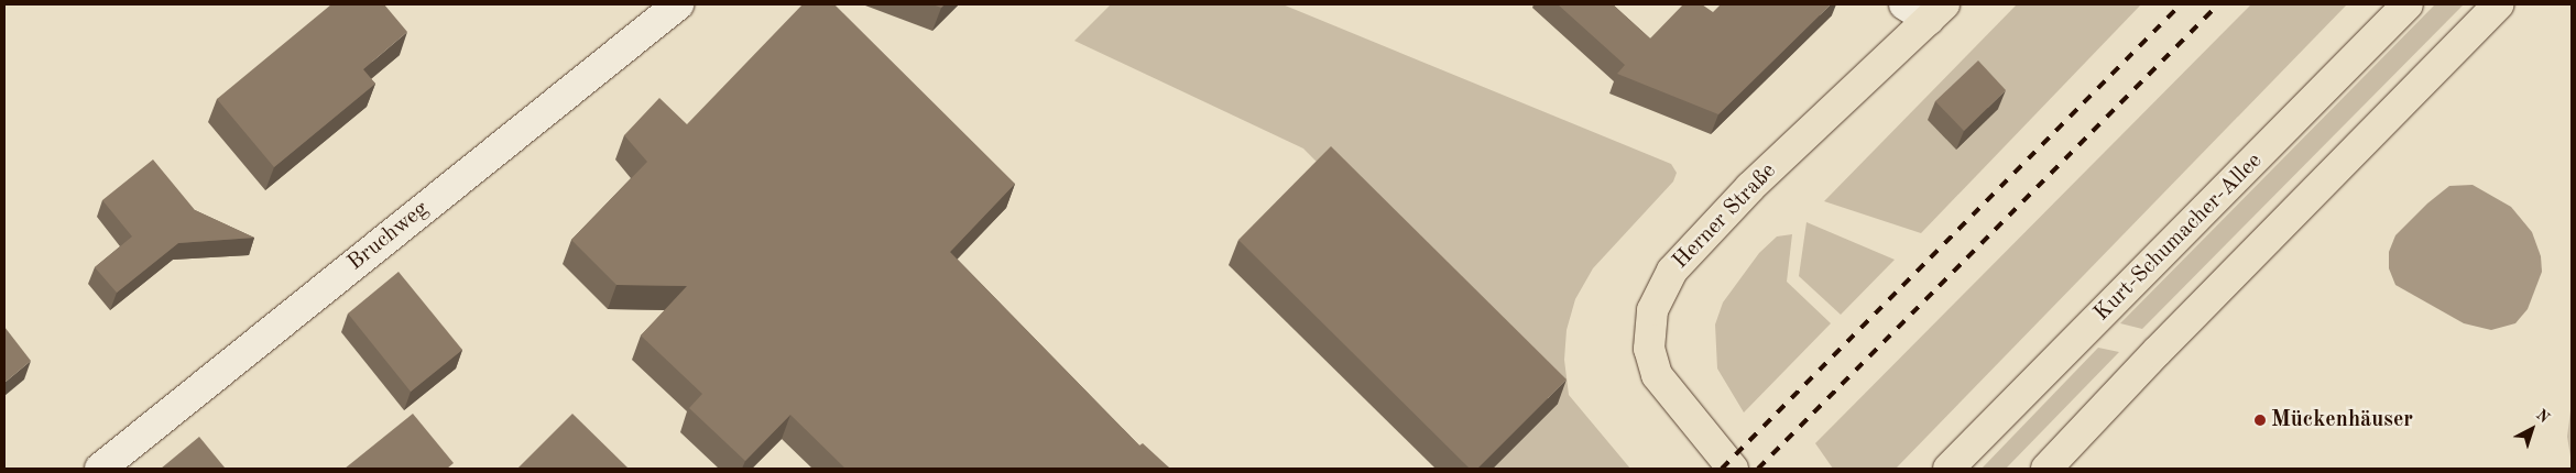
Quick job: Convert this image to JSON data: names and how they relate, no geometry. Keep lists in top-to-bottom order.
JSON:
{
  "streets": {
    "main road": ["Herner Straße", "Kurt-Schumacher-Allee"],
    "street": ["Bruchweg"]
  },
  "places": ["Mückenhäuser"],
  "north": "top right"
}
